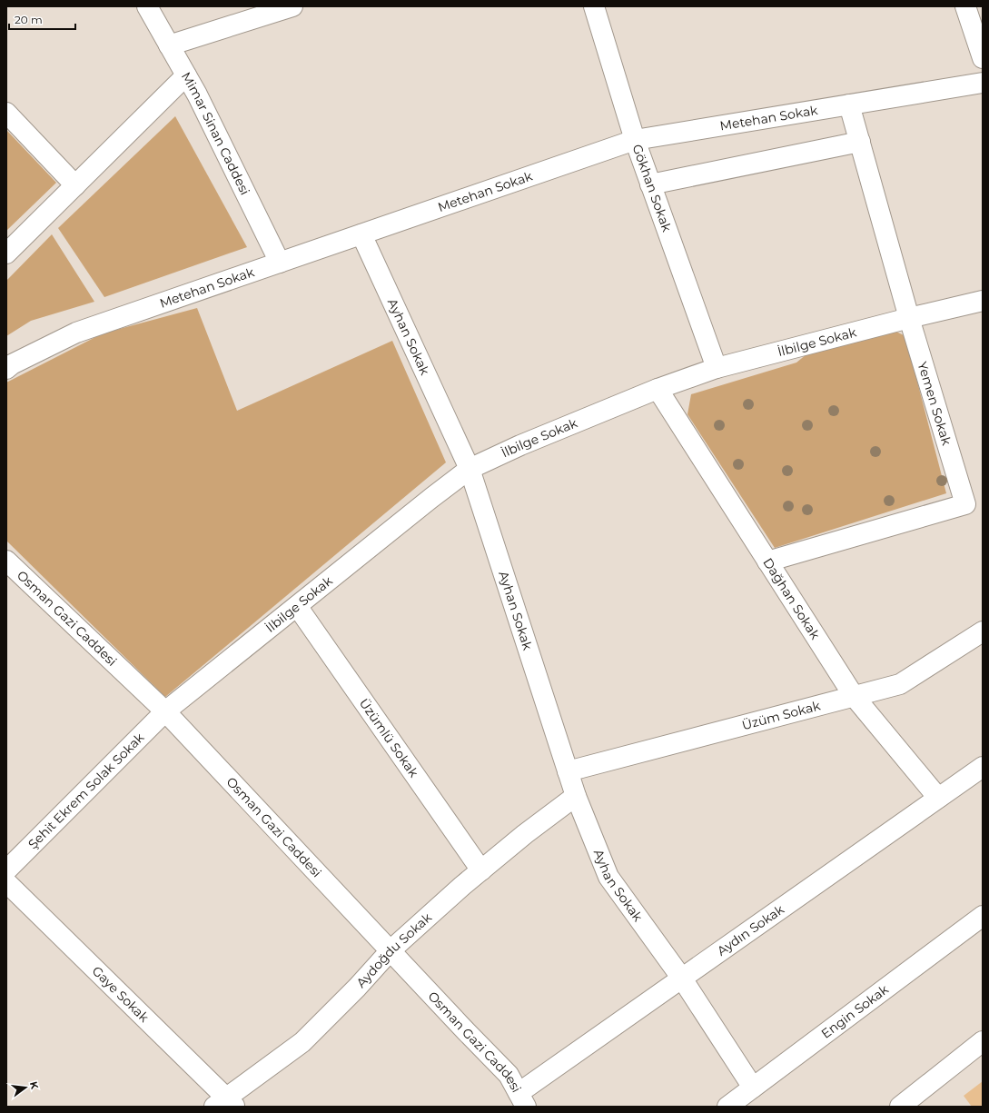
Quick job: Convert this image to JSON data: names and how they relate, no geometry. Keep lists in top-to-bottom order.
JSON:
{
  "streets": {
    "street": [
      "Metehan Sokak",
      "Mimar Sinan Caddesi",
      "Gökhan Sokak",
      "Ayhan Sokak",
      "İlbilge Sokak",
      "Yemen Sokak",
      "Dağhan Sokak",
      "Osman Gazi Caddesi",
      "Üzüm Sokak",
      "Üzümlü Sokak",
      "Şehit Ekrem Solak Sokak",
      "Aydın Sokak",
      "Aydoğdu Sokak",
      "Gaye Sokak",
      "Engin Sokak"
    ]
  },
  "crossings": [
    ["Metehan Sokak", "Mimar Sinan Caddesi"],
    ["Metehan Sokak", "Gökhan Sokak"],
    ["Metehan Sokak", "Ayhan Sokak"],
    ["Metehan Sokak", "Yemen Sokak"],
    ["Gökhan Sokak", "İlbilge Sokak"],
    ["Ayhan Sokak", "İlbilge Sokak"],
    ["Ayhan Sokak", "Üzüm Sokak"],
    ["Ayhan Sokak", "Aydın Sokak"],
    ["Ayhan Sokak", "Aydoğdu Sokak"],
    ["Ayhan Sokak", "Engin Sokak"],
    ["İlbilge Sokak", "Yemen Sokak"],
    ["İlbilge Sokak", "Dağhan Sokak"],
    ["İlbilge Sokak", "Osman Gazi Caddesi"],
    ["İlbilge Sokak", "Üzümlü Sokak"],
    ["İlbilge Sokak", "Şehit Ekrem Solak Sokak"],
    ["Yemen Sokak", "Dağhan Sokak"],
    ["Dağhan Sokak", "Üzüm Sokak"],
    ["Dağhan Sokak", "Aydın Sokak"],
    ["Osman Gazi Caddesi", "Şehit Ekrem Solak Sokak"],
    ["Osman Gazi Caddesi", "Aydın Sokak"],
    ["Osman Gazi Caddesi", "Aydoğdu Sokak"],
    ["Üzümlü Sokak", "Aydoğdu Sokak"],
    ["Aydoğdu Sokak", "Gaye Sokak"]
  ],
  "scale_bar": "20 m",
  "north": "right"
}
